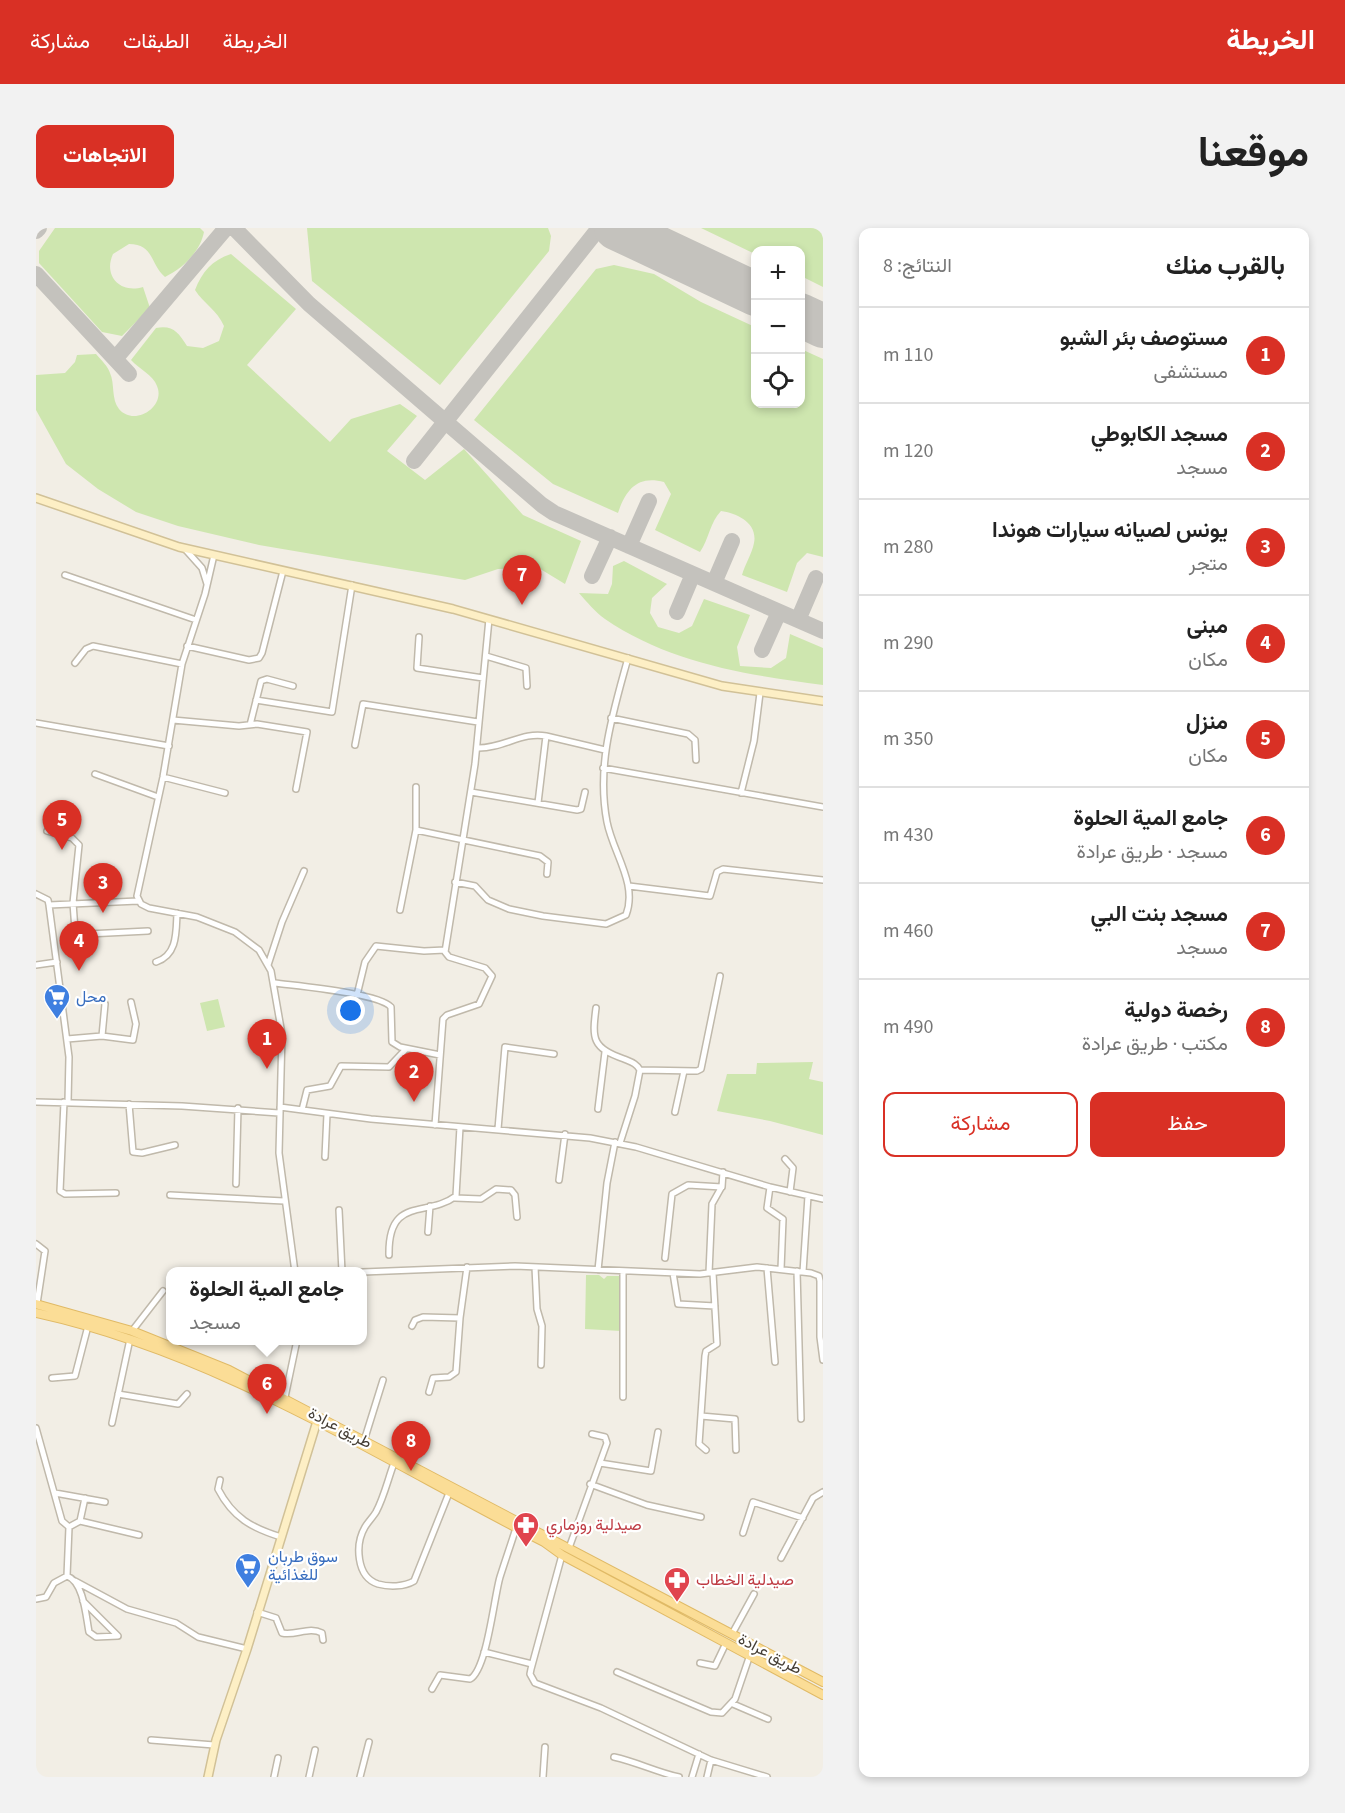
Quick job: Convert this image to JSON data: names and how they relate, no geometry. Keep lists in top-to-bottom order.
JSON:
{
  "streets": {
    "main road": ["طريق عرادة"]
  },
  "places": {
    "supermarket": ["محل", "سوق طربان للغذائية"],
    "pharmacy": ["صيدلية روزماري", "صيدلية الخطاب"]
  },
  "page": {
    "header": "الخريطة",
    "nav": ["الخريطة", "الطبقات", "مشاركة"],
    "title": "موقعنا",
    "buttons": [
      "الاتجاهات",
      ["حفظ", "مشاركة"]
    ],
    "heading": ["بالقرب منك", "النتائج: 8"],
    "map_buttons": ["+", "−"],
    "list": [
      {
        "mark": "1",
        "name": "مستوصف بئر الشبو",
        "note": "مستشفى",
        "value": "110 m"
      },
      {
        "mark": "2",
        "name": "مسجد الكابوطي",
        "note": "مسجد",
        "value": "120 m"
      },
      {
        "mark": "3",
        "name": "يونس لصيانه سيارات هوندا",
        "note": "متجر",
        "value": "280 m"
      },
      {
        "mark": "4",
        "name": "مبنى",
        "note": "مكان",
        "value": "290 m"
      },
      {
        "mark": "5",
        "name": "منزل",
        "note": "مكان",
        "value": "350 m"
      },
      {
        "mark": "6",
        "name": "جامع المية الحلوة",
        "note": "مسجد · طريق عرادة",
        "value": "430 m"
      },
      {
        "mark": "7",
        "name": "مسجد بنت البي",
        "note": "مسجد",
        "value": "460 m"
      },
      {
        "mark": "8",
        "name": "رخصة دولية",
        "note": "مكتب · طريق عرادة",
        "value": "490 m"
      }
    ],
    "pins": [
      "7",
      "5",
      "3",
      "4",
      "1",
      "2",
      "6",
      "8"
    ],
    "popup": ["جامع المية الحلوة", "مسجد"]
  }
}
